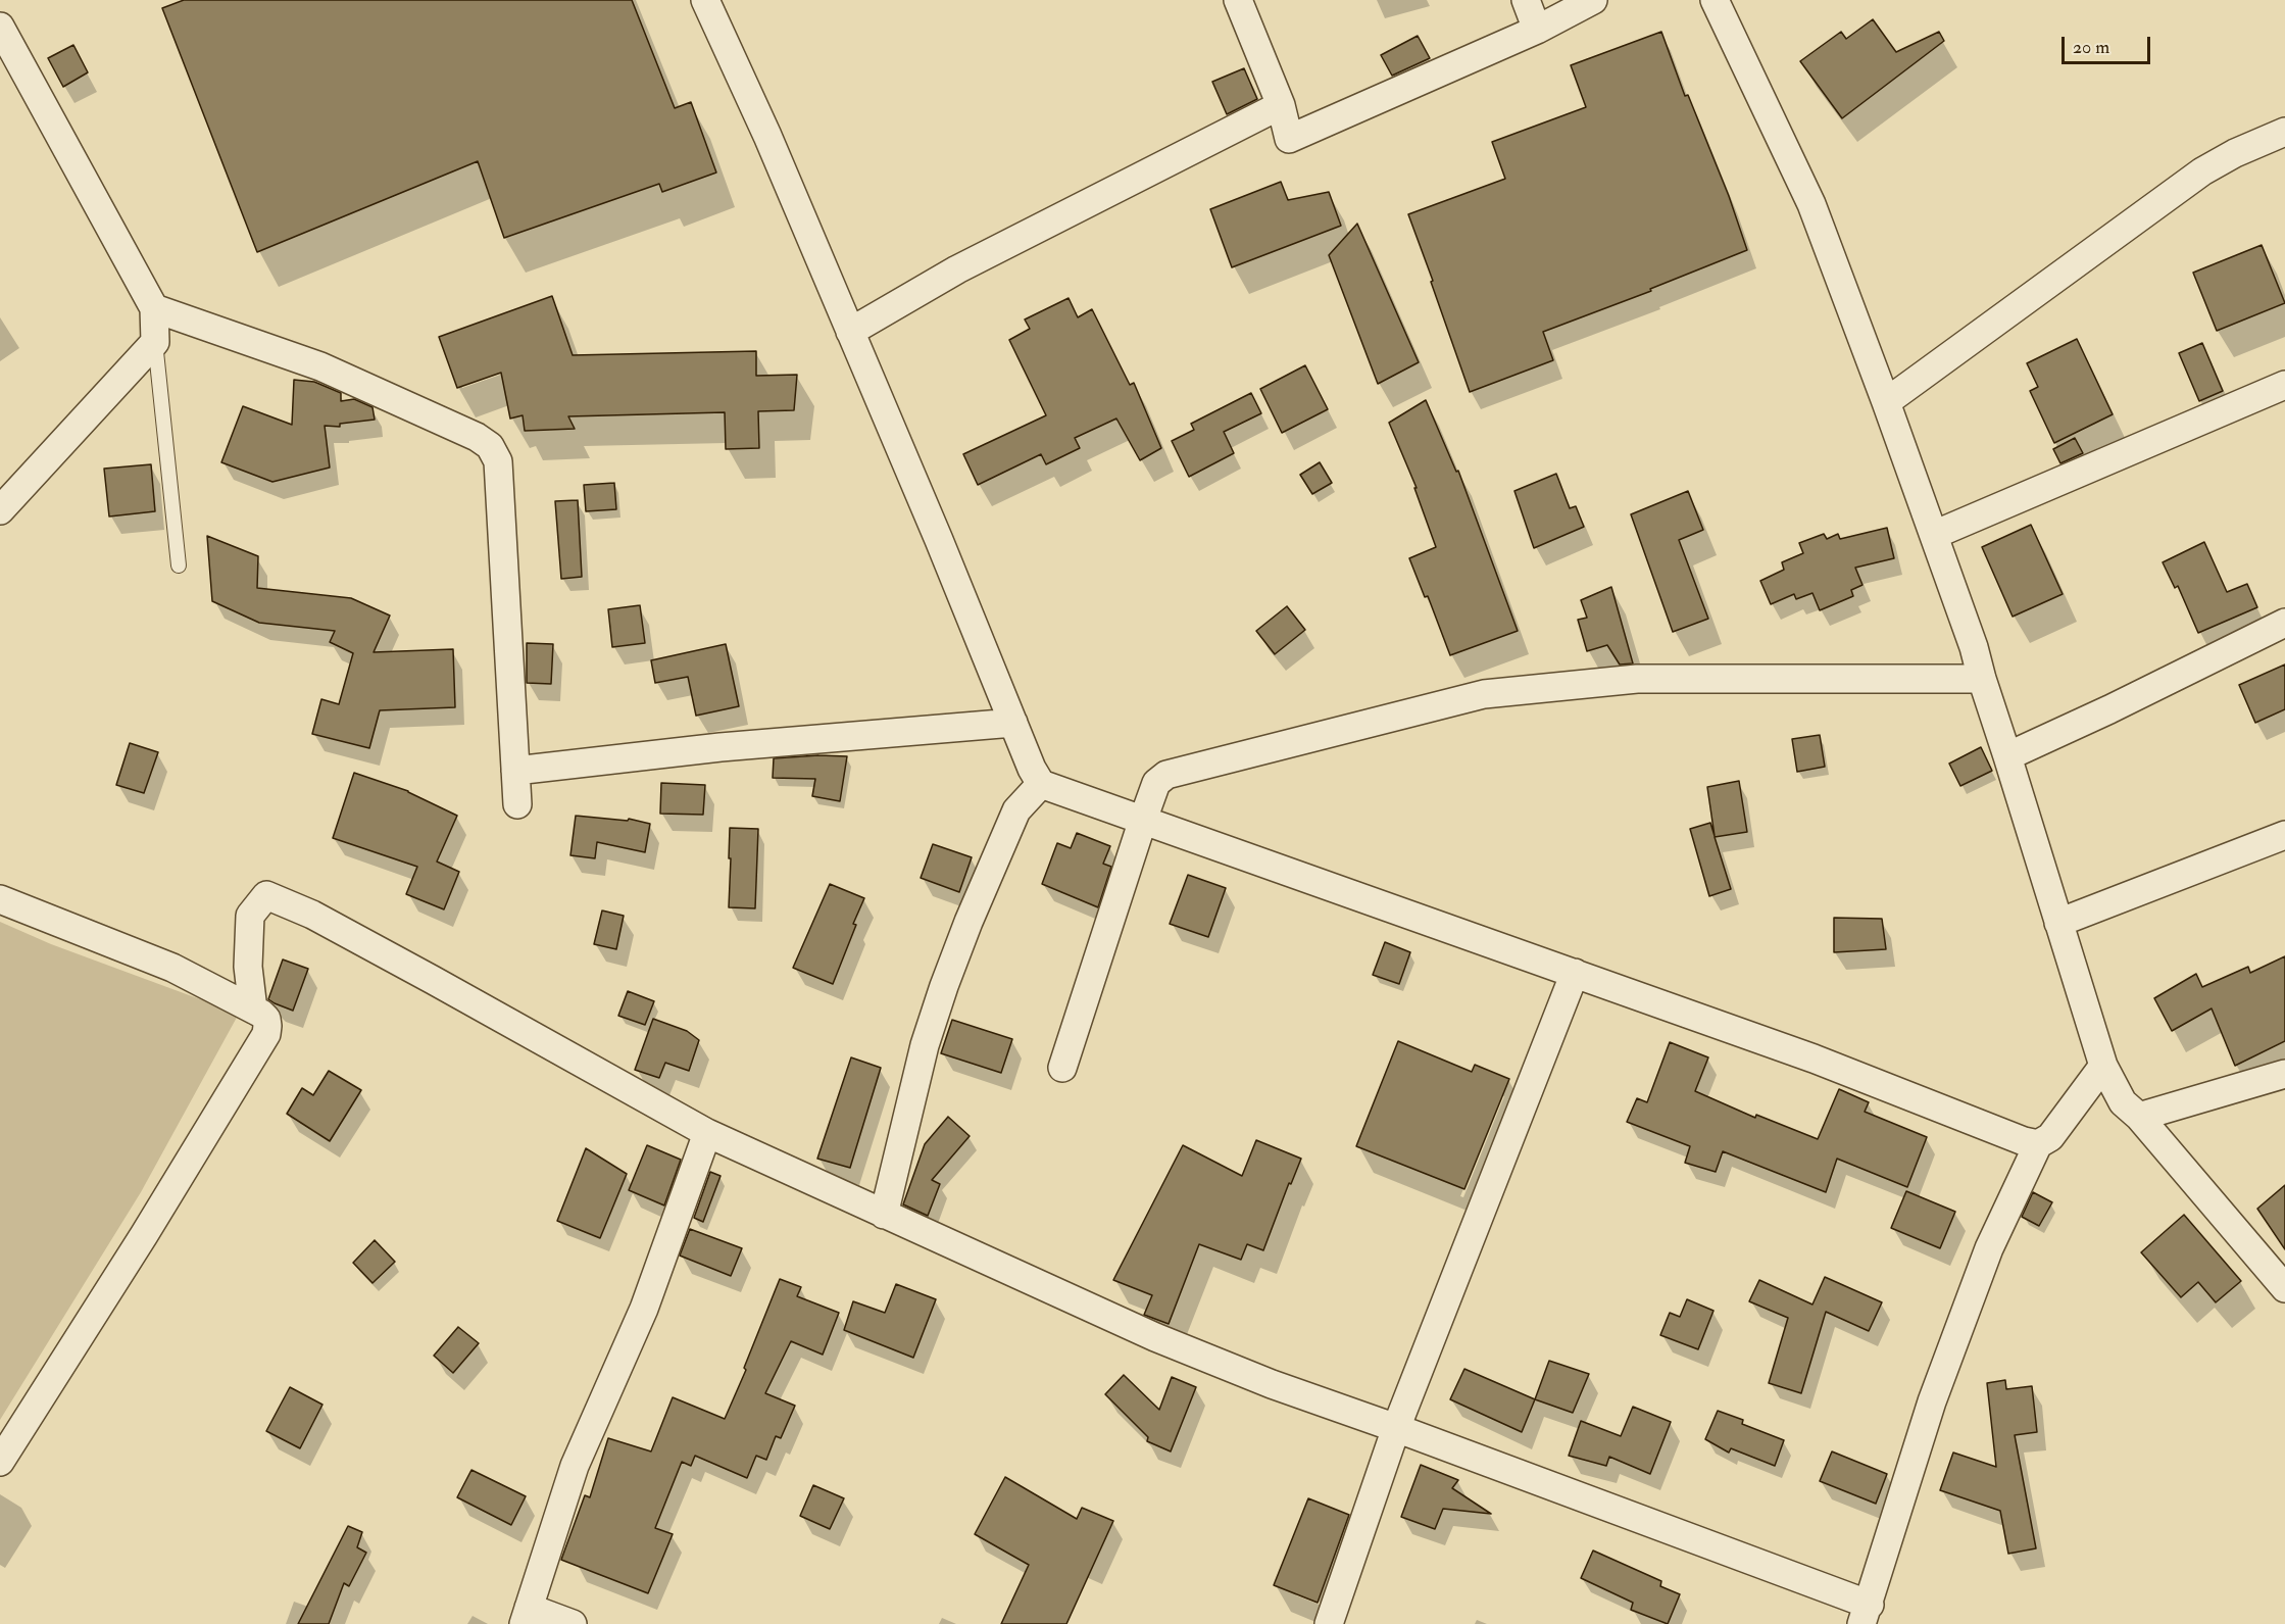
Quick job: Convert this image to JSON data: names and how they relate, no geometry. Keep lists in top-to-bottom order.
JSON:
{
  "scale_bar": "20 m"
}
